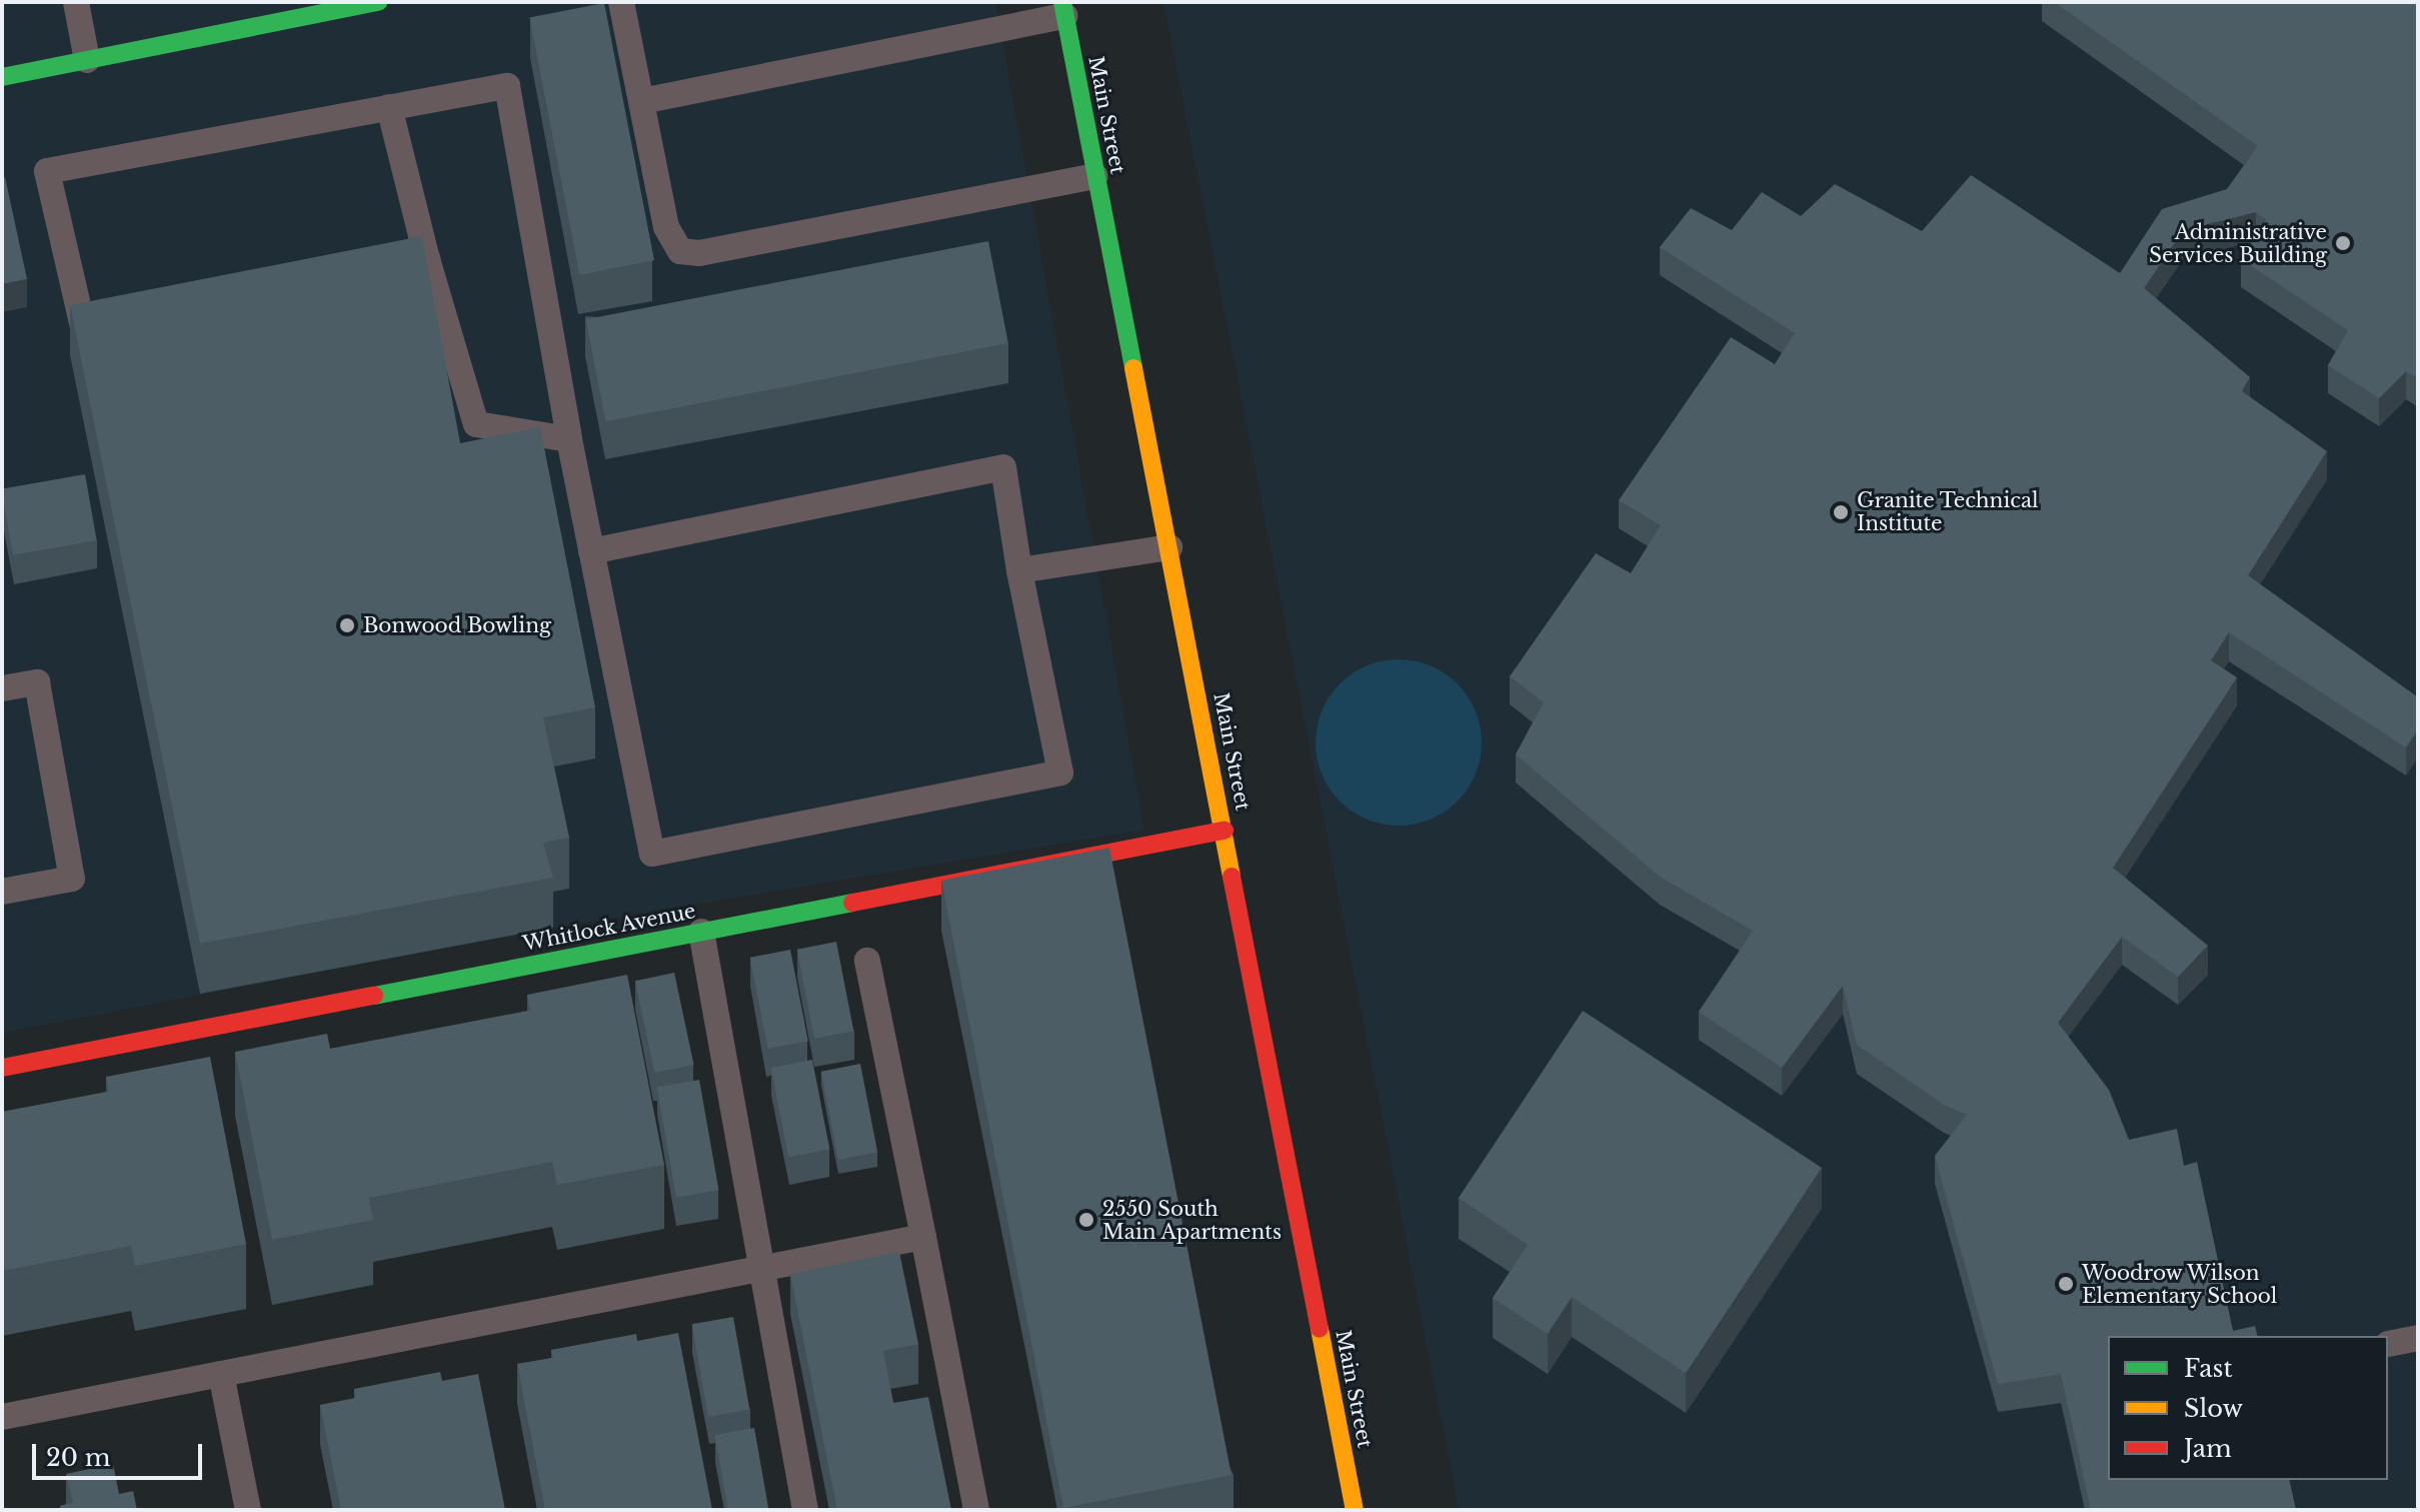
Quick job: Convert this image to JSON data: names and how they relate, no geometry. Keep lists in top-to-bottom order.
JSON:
{
  "streets": {
    "street": ["Main Street", "Whitlock Avenue"]
  },
  "crossings": [
    ["Main Street", "Whitlock Avenue"]
  ],
  "places": [
    "Administrative Services Building",
    "Granite Technical Institute",
    "Bonwood Bowling",
    "2550 South Main Apartments",
    "Woodrow Wilson Elementary School"
  ],
  "legend": ["Fast", "Slow", "Jam"],
  "scale_bar": "20 m"
}
